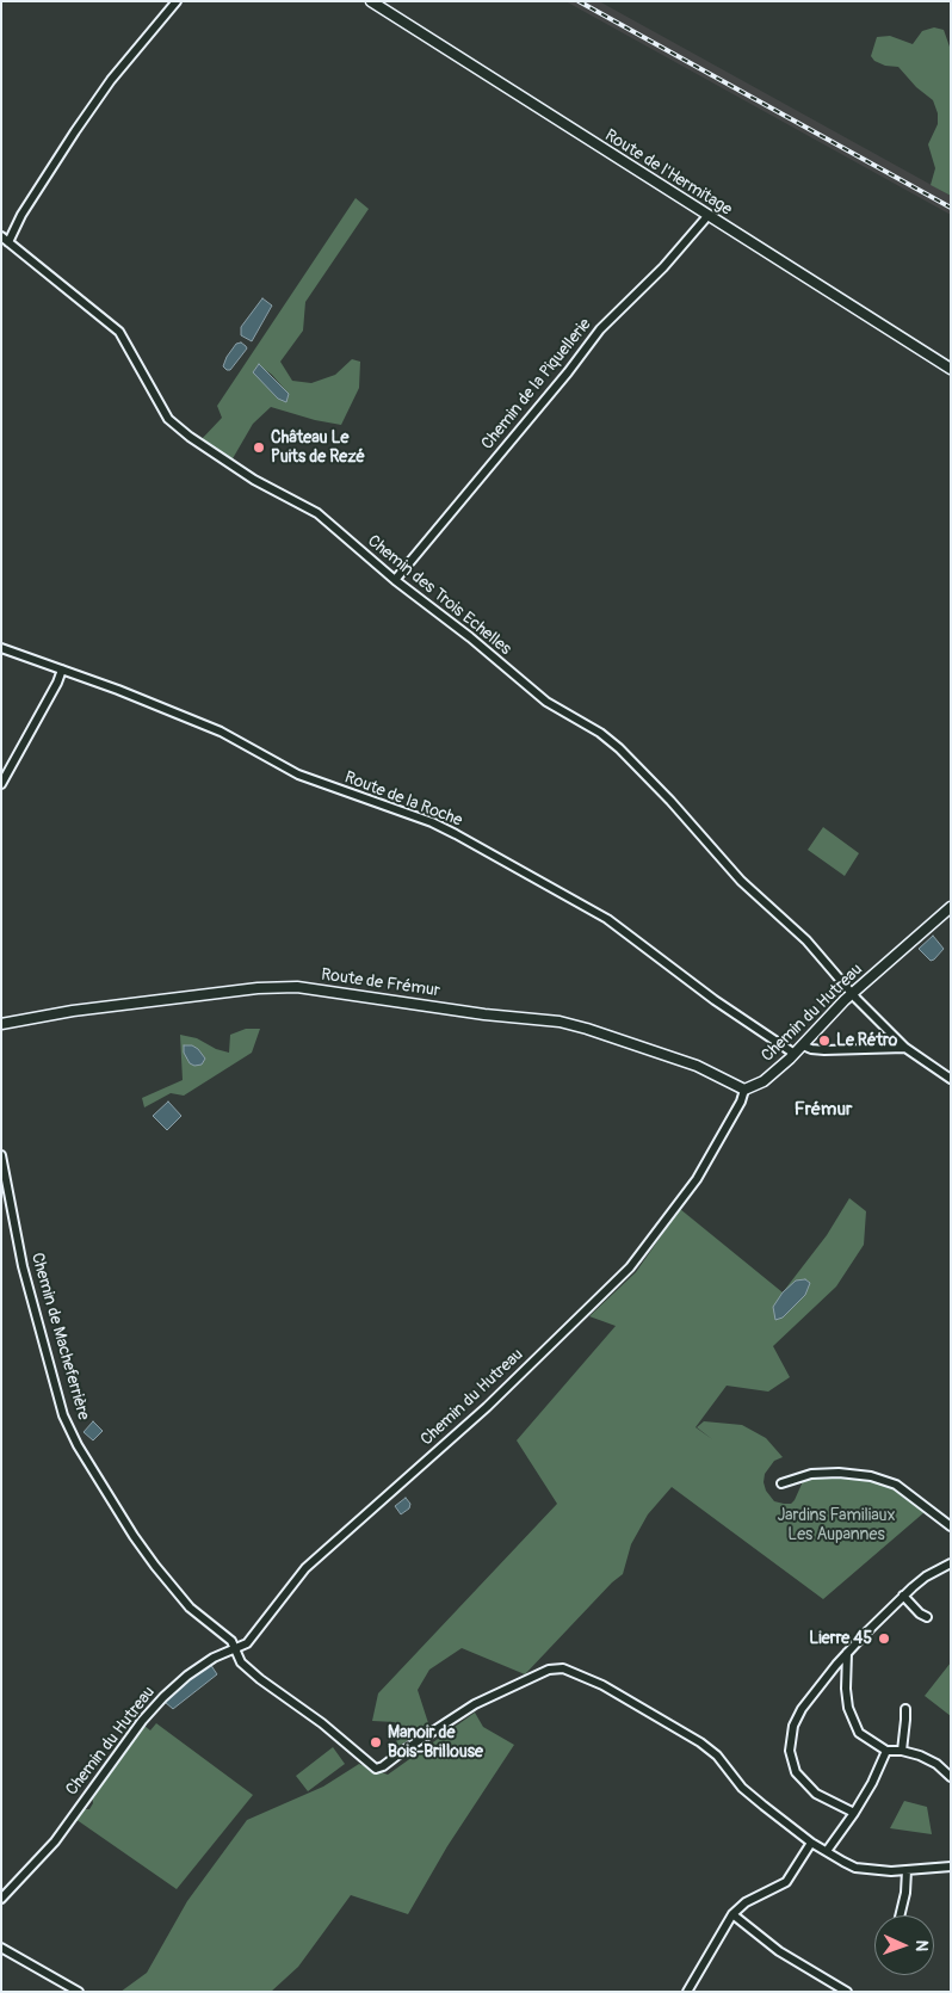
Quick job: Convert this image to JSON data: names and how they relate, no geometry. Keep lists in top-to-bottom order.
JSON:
{
  "streets": {
    "street": [
      "Route de l'Hermitage",
      "Chemin de la Piquellerie",
      "Chemin des Trois Echelles",
      "Route de la Roche",
      "Route de Frémur",
      "Chemin du Hutreau",
      "Chemin de Macheferrière"
    ]
  },
  "crossings": [
    ["Route de l'Hermitage", "Chemin de la Piquellerie"],
    ["Chemin de la Piquellerie", "Chemin des Trois Echelles"],
    ["Chemin des Trois Echelles", "Chemin du Hutreau"],
    ["Route de la Roche", "Chemin du Hutreau"],
    ["Route de Frémur", "Chemin du Hutreau"],
    ["Chemin du Hutreau", "Chemin de Macheferrière"]
  ],
  "districts": ["Frémur"],
  "parks": ["Jardins Familiaux Les Aupannes"],
  "places": [
    "Château Le Puits de Rezé",
    "Le Rétro",
    "Lierre 45",
    "Manoir de Bois-Brillouse"
  ],
  "north": "right"
}
